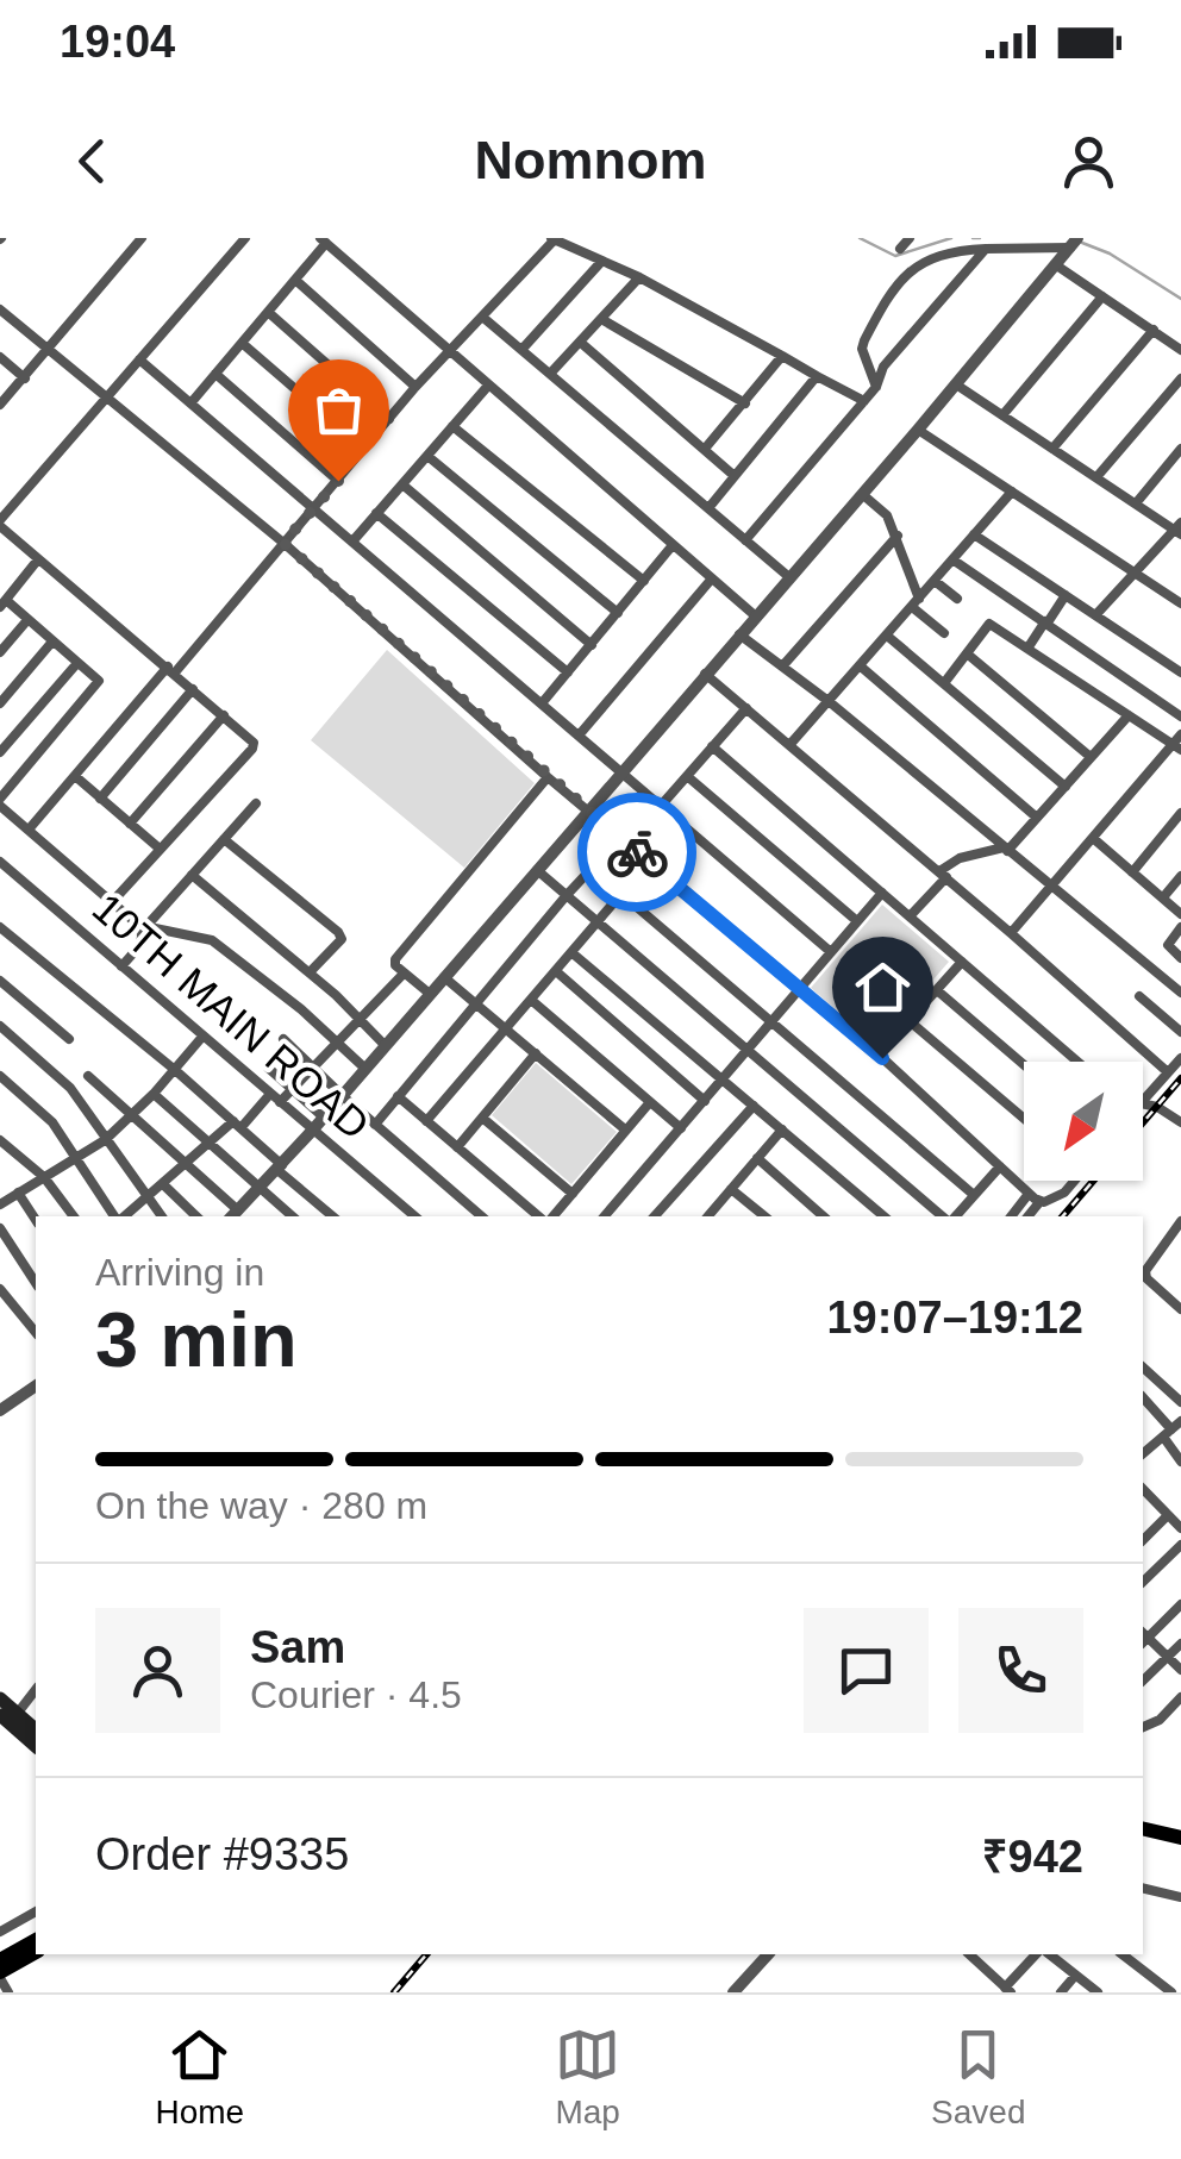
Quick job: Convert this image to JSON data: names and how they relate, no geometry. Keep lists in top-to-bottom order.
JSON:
{
  "streets": {
    "street": ["10TH MAIN ROAD"]
  },
  "north": "bottom left",
  "page": {
    "status": "19:04",
    "header": "Nomnom",
    "heading": ["3 min", "Arriving in", "19:07–19:12"],
    "panel": [
      "Sam",
      "Courier · 4.5",
      "Order #9335",
      "₹942"
    ],
    "bar": "On the way · 280 m",
    "tabs": ["Home", "Map", "Saved"]
  }
}
